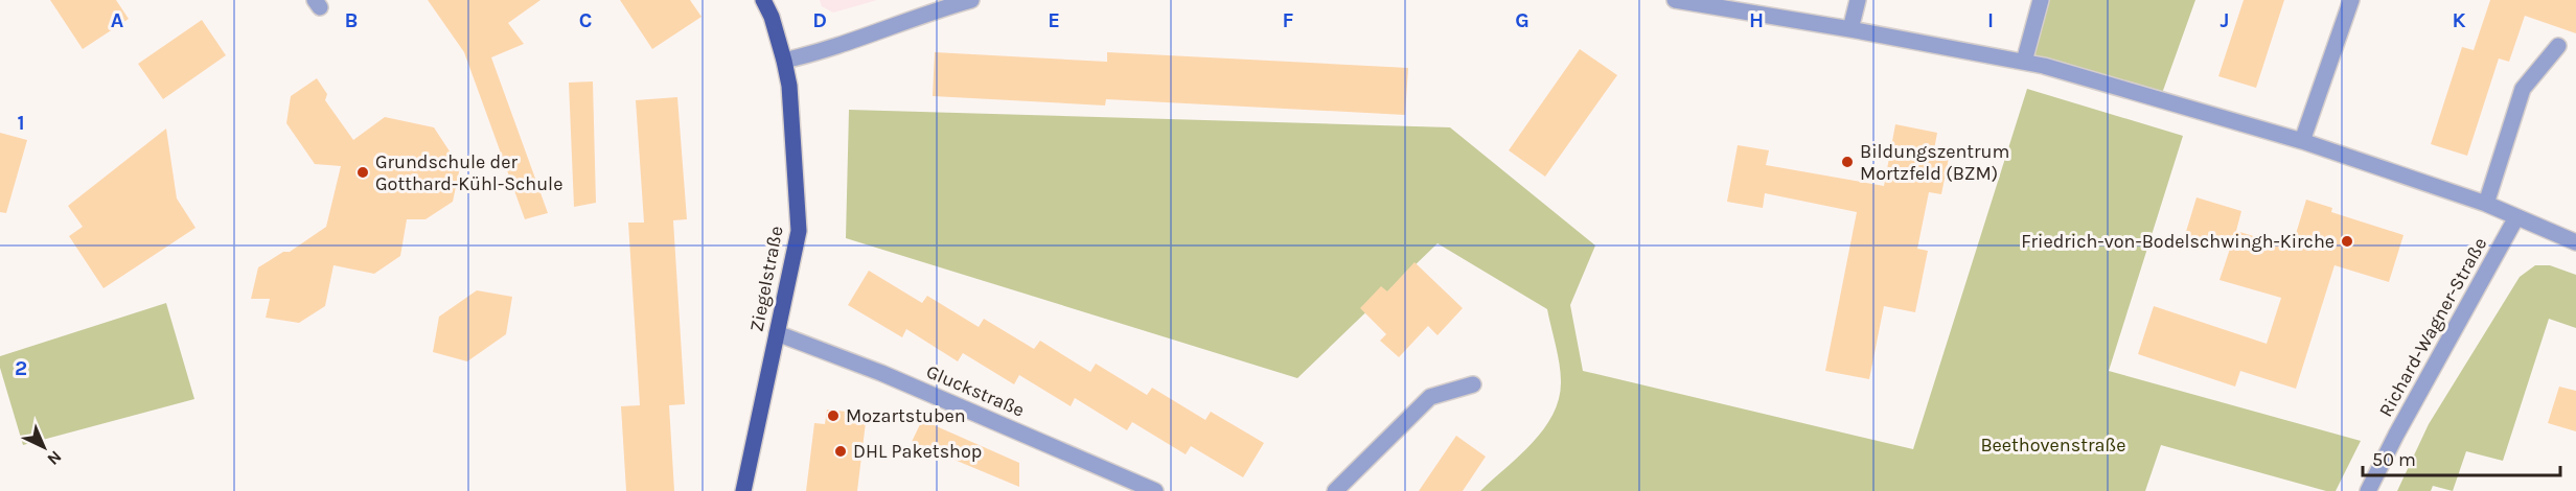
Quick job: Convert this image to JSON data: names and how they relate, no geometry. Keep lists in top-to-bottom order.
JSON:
{
  "streets": {
    "main road": ["Ziegelstraße"],
    "street": ["Richard-Wagner-Straße", "Gluckstraße"]
  },
  "crossings": [
    ["Ziegelstraße", "Gluckstraße"]
  ],
  "parks": ["Beethovenstraße"],
  "places": [
    "Bildungszentrum Mortzfeld (BZM)",
    "Grundschule der Gotthard-Kühl-Schule",
    "Friedrich-von-Bodelschwingh-Kirche",
    "Mozartstuben",
    "DHL Paketshop"
  ],
  "scale_bar": "50 m",
  "north": "bottom right",
  "grid": {
    "columns": [
      "A",
      "B",
      "C",
      "D",
      "E",
      "F",
      "G",
      "H",
      "I",
      "J",
      "K"
    ],
    "rows": ["1", "2"]
  }
}
